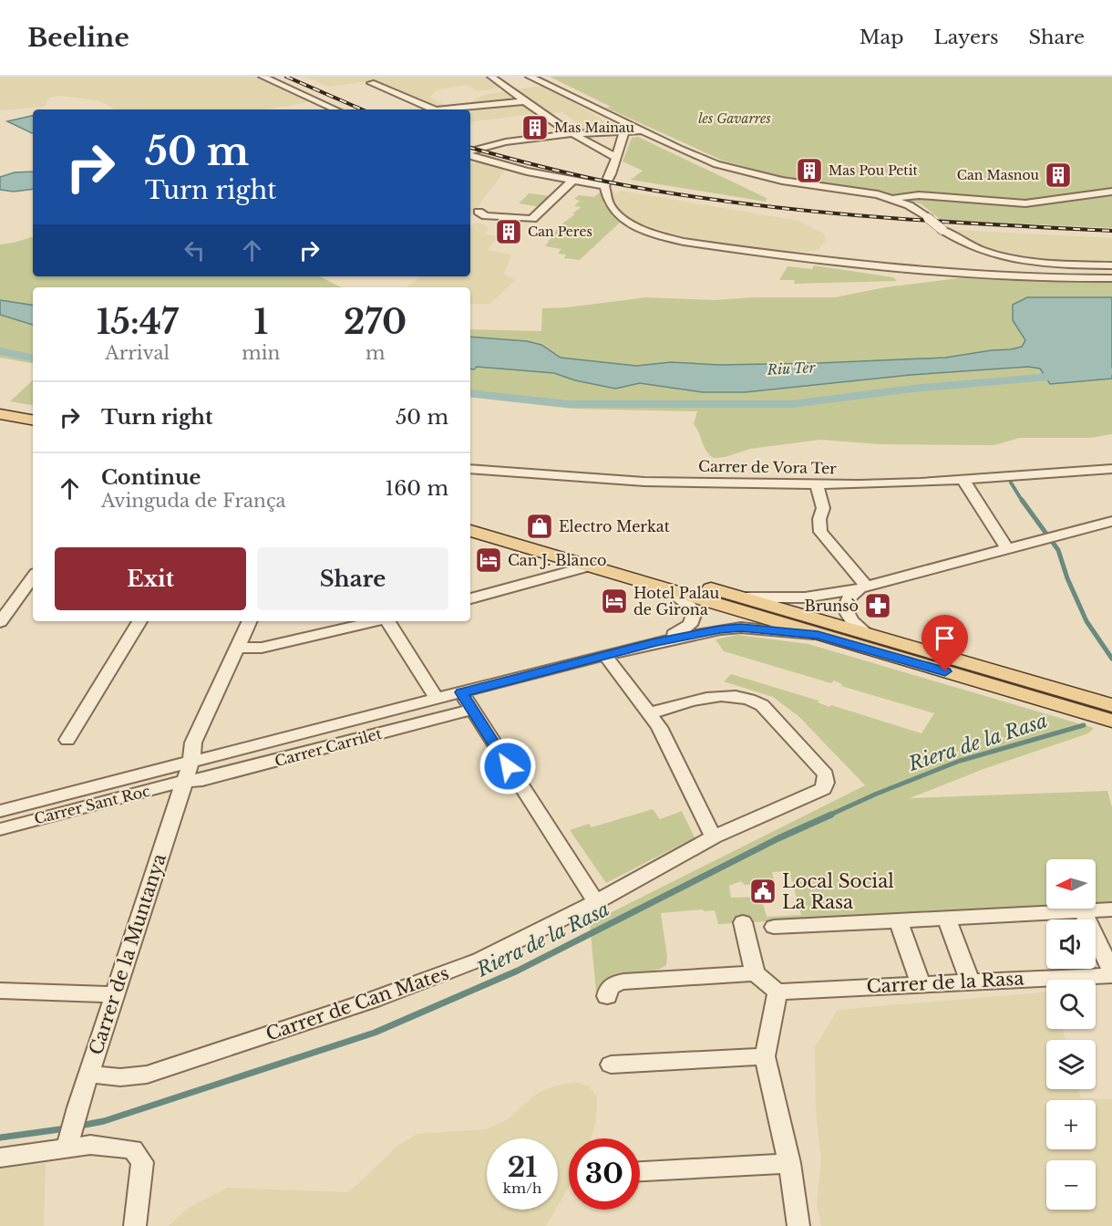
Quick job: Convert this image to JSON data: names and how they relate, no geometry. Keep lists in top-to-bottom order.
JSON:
{
  "streets": {
    "street": [
      "Carrer de Vora Ter",
      "Carrer Carrilet",
      "Carrer Sant Roc",
      "Carrer de la Muntanya",
      "Carrer de la Rasa",
      "Carrer de Can Mates"
    ]
  },
  "crossings": [
    ["Carrer Carrilet", "Carrer Sant Roc"],
    ["Carrer Carrilet", "Carrer de la Muntanya"],
    ["Carrer Sant Roc", "Carrer de la Muntanya"],
    ["Carrer de la Muntanya", "Carrer de Can Mates"]
  ],
  "water": ["Riu Ter", "Riera de la Rasa"],
  "parks": ["les Gavarres"],
  "places": {
    "building": [
      "Mas Mainau",
      "Mas Pou Petit",
      "Can Masnou",
      "Can Peres"
    ],
    "shop": ["Electro Merkat"],
    "hotel": ["Can J. Blanco", "Hotel Palau de Girona"],
    "pharmacy": ["Brunsò"],
    "public building": ["Local Social La Rasa"]
  },
  "north": "left",
  "page": {
    "header": "Beeline",
    "nav": ["Map", "Layers", "Share"],
    "turn": ["50 m", "Turn right"],
    "eta": [
      "15:47",
      "Arrival",
      "1",
      "min",
      "270",
      "m"
    ],
    "list": [
      {
        "name": "Turn right",
        "value": "50 m"
      },
      {
        "name": "Continue",
        "note": "Avinguda de França",
        "value": "160 m"
      }
    ],
    "buttons": ["Exit", "Share"],
    "map_buttons": ["+", "−"],
    "speed": "21 km/h",
    "limit": "30"
  }
}
